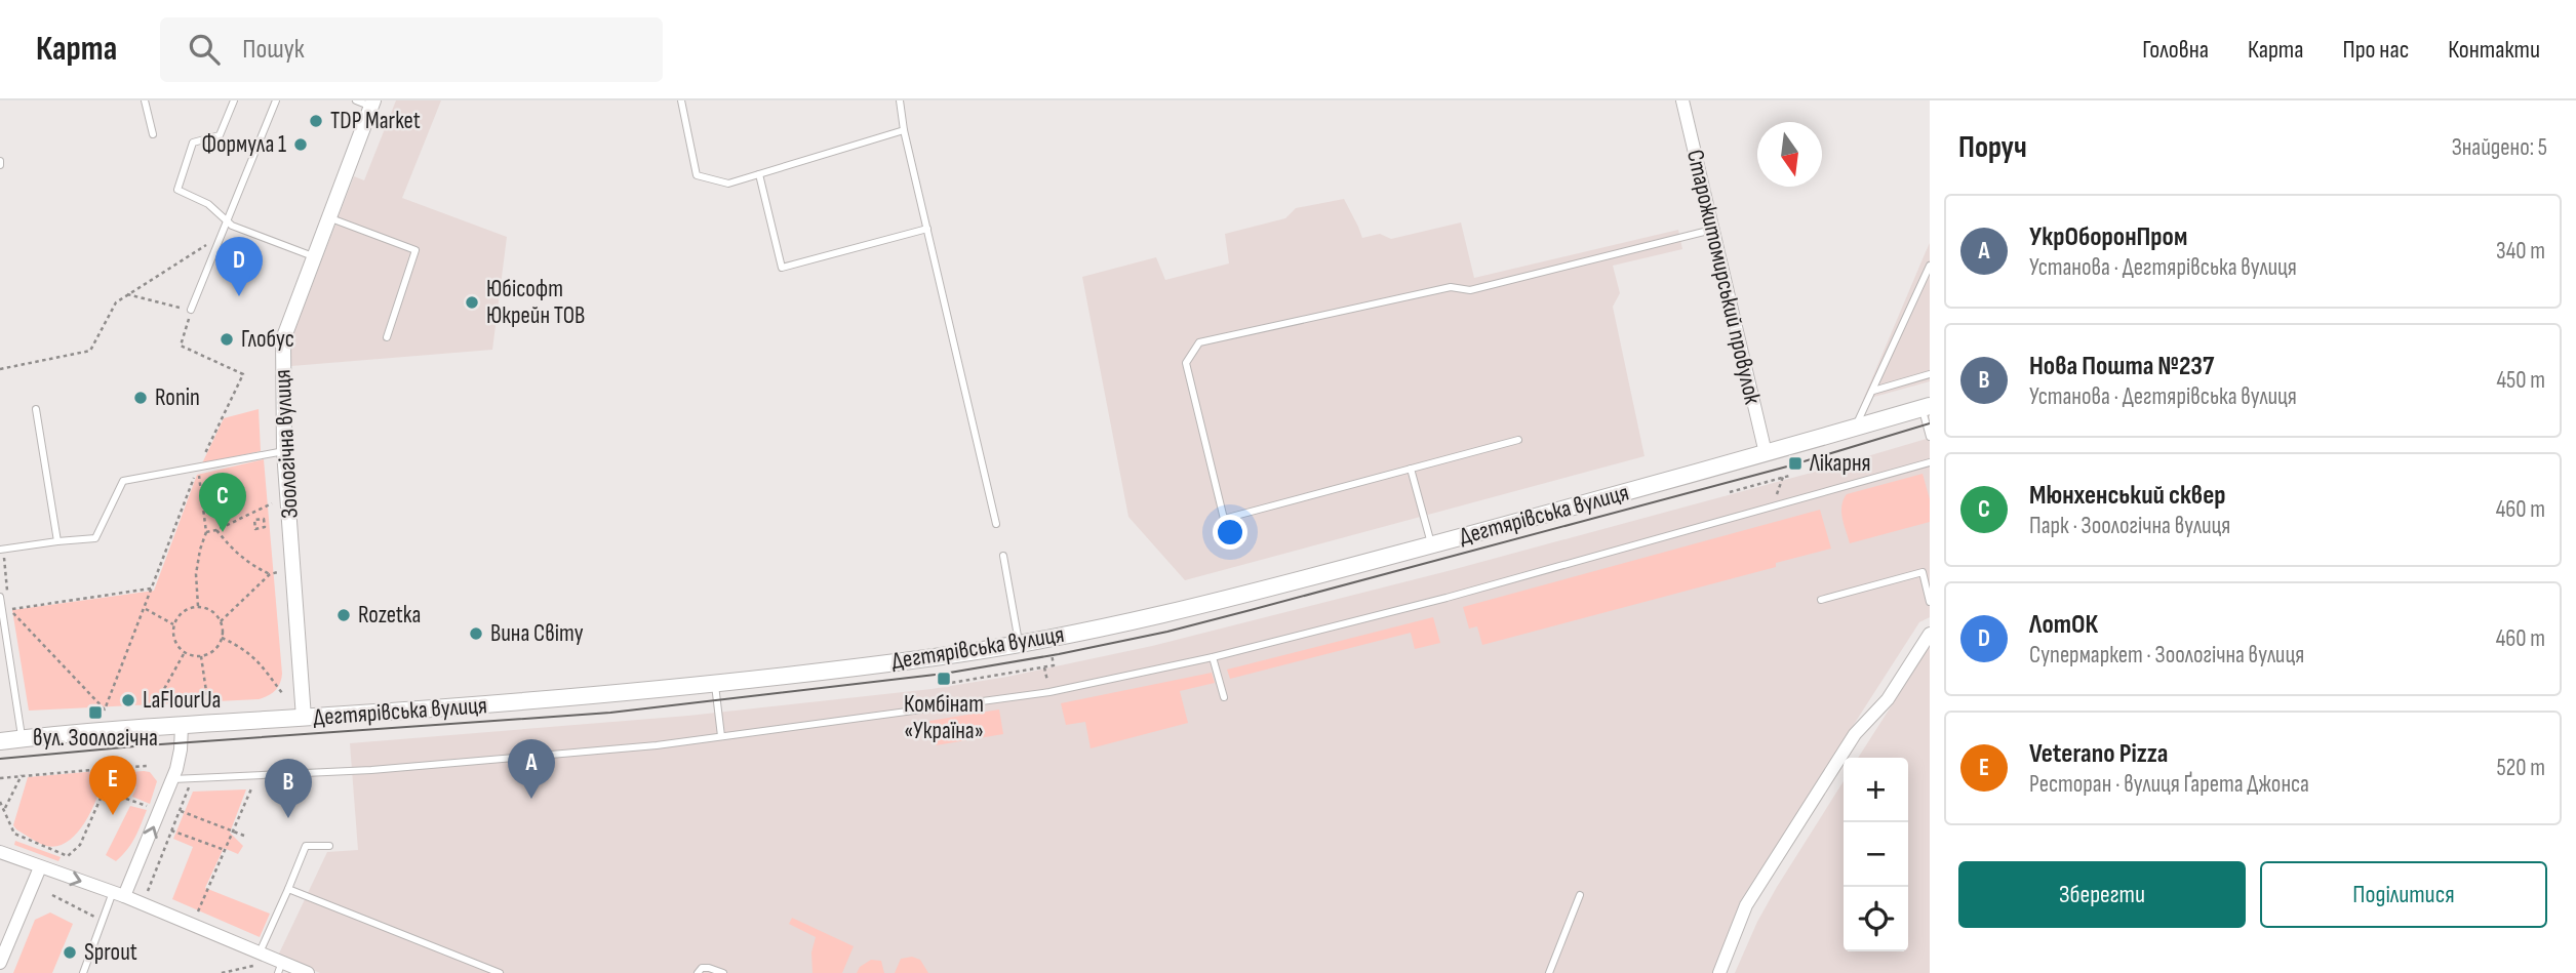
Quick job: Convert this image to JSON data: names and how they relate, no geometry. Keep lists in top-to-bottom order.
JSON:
{
  "streets": {
    "main road": ["Дегтярівська вулиця"],
    "street": ["Старожитомирський провулок", "Зоологічна вулиця"]
  },
  "crossings": [
    ["Старожитомирський провулок", "Дегтярівська вулиця"],
    ["Зоологічна вулиця", "Дегтярівська вулиця"]
  ],
  "places": {
    "other": [
      "TDP Market",
      "Формула 1",
      "Юбісофт Юкрейн ТОВ",
      "Глобус",
      "Ronin",
      "Rozetka",
      "Вина Світу",
      "LaFlourUa",
      "Sprout"
    ],
    "transit": ["Лікарня", "Комбінат «Україна»", "вул. Зоологічна"]
  },
  "north": "bottom",
  "page": {
    "header": "Карта",
    "search": "Пошук",
    "nav": [
      "Головна",
      "Карта",
      "Про нас",
      "Контакти"
    ],
    "heading": ["Поруч", "Знайдено: 5"],
    "list": [
      {
        "mark": "A",
        "name": "УкрОборонПром",
        "note": "Установа · Дегтярівська вулиця",
        "value": "340 m"
      },
      {
        "mark": "B",
        "name": "Нова Пошта №237",
        "note": "Установа · Дегтярівська вулиця",
        "value": "450 m"
      },
      {
        "mark": "C",
        "name": "Мюнхенський сквер",
        "note": "Парк · Зоологічна вулиця",
        "value": "460 m"
      },
      {
        "mark": "D",
        "name": "ЛотОК",
        "note": "Супермаркет · Зоологічна вулиця",
        "value": "460 m"
      },
      {
        "mark": "E",
        "name": "Veterano Pizza",
        "note": "Ресторан · вулиця Ґарета Джонса",
        "value": "520 m"
      }
    ],
    "pins": [
      "D",
      "C",
      "A",
      "E",
      "B"
    ],
    "map_buttons": ["+", "−"],
    "buttons": ["Зберегти", "Поділитися"]
  }
}
